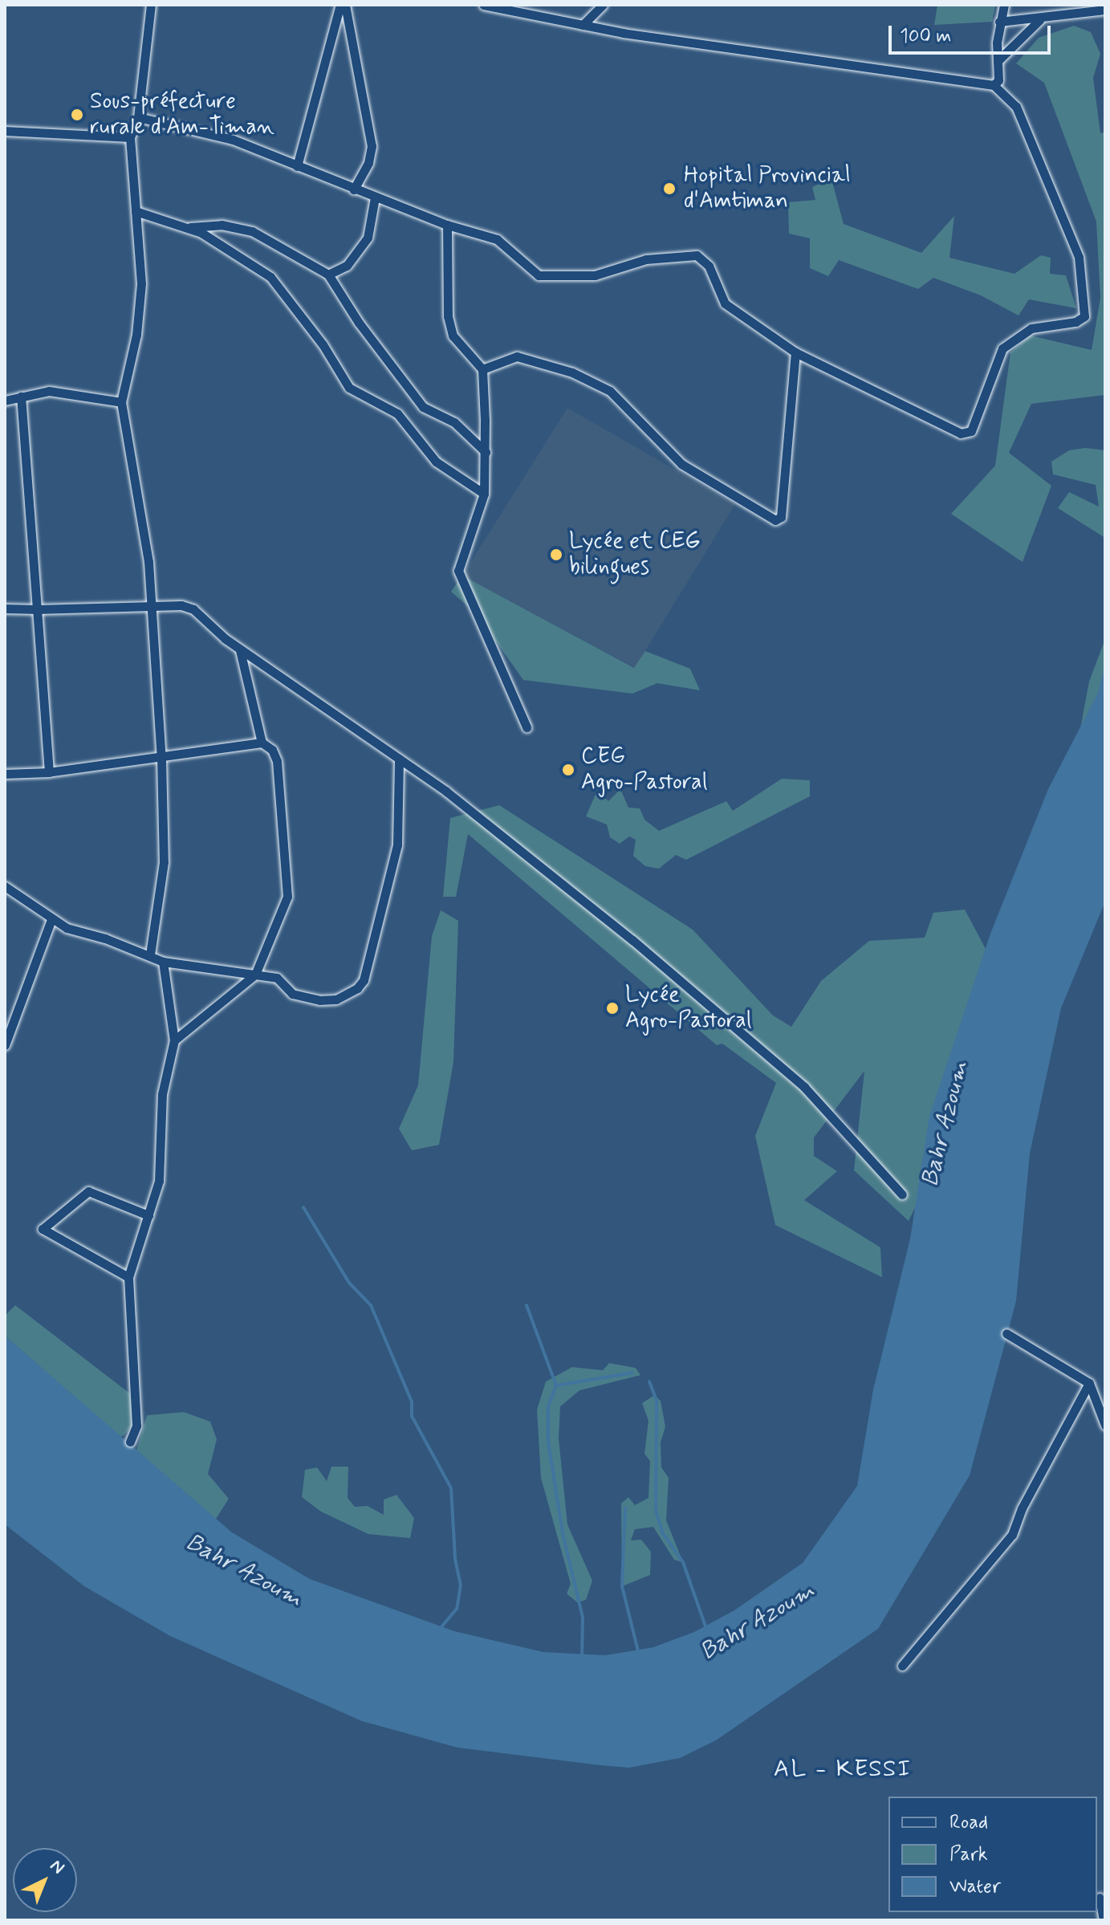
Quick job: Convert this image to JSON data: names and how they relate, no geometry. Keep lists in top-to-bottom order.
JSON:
{
  "districts": ["AL - KESSI"],
  "water": ["Bahr Azoum"],
  "places": [
    "Sous-préfecture rurale d'Am-Timan",
    "Hopital Provincial d'Amtiman",
    "Lycée et CEG bilingues",
    "CEG Agro-Pastoral",
    "Lycée Agro-Pastoral"
  ],
  "legend": ["Road", "Park", "Water"],
  "scale_bar": "100 m",
  "north": "top right"
}
